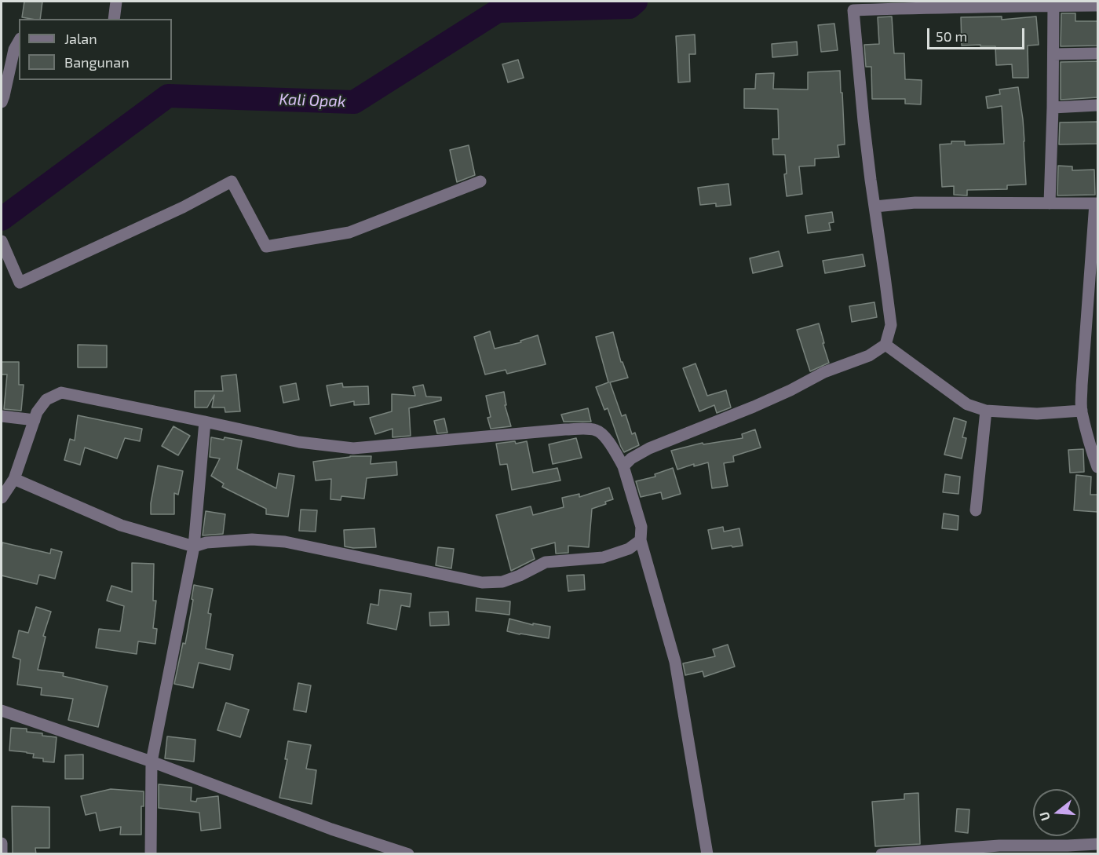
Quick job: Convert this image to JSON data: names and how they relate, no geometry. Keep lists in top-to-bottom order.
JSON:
{
  "water": ["Kali Opak"],
  "legend": ["Jalan", "Bangunan"],
  "scale_bar": "50 m",
  "north": "left"
}
